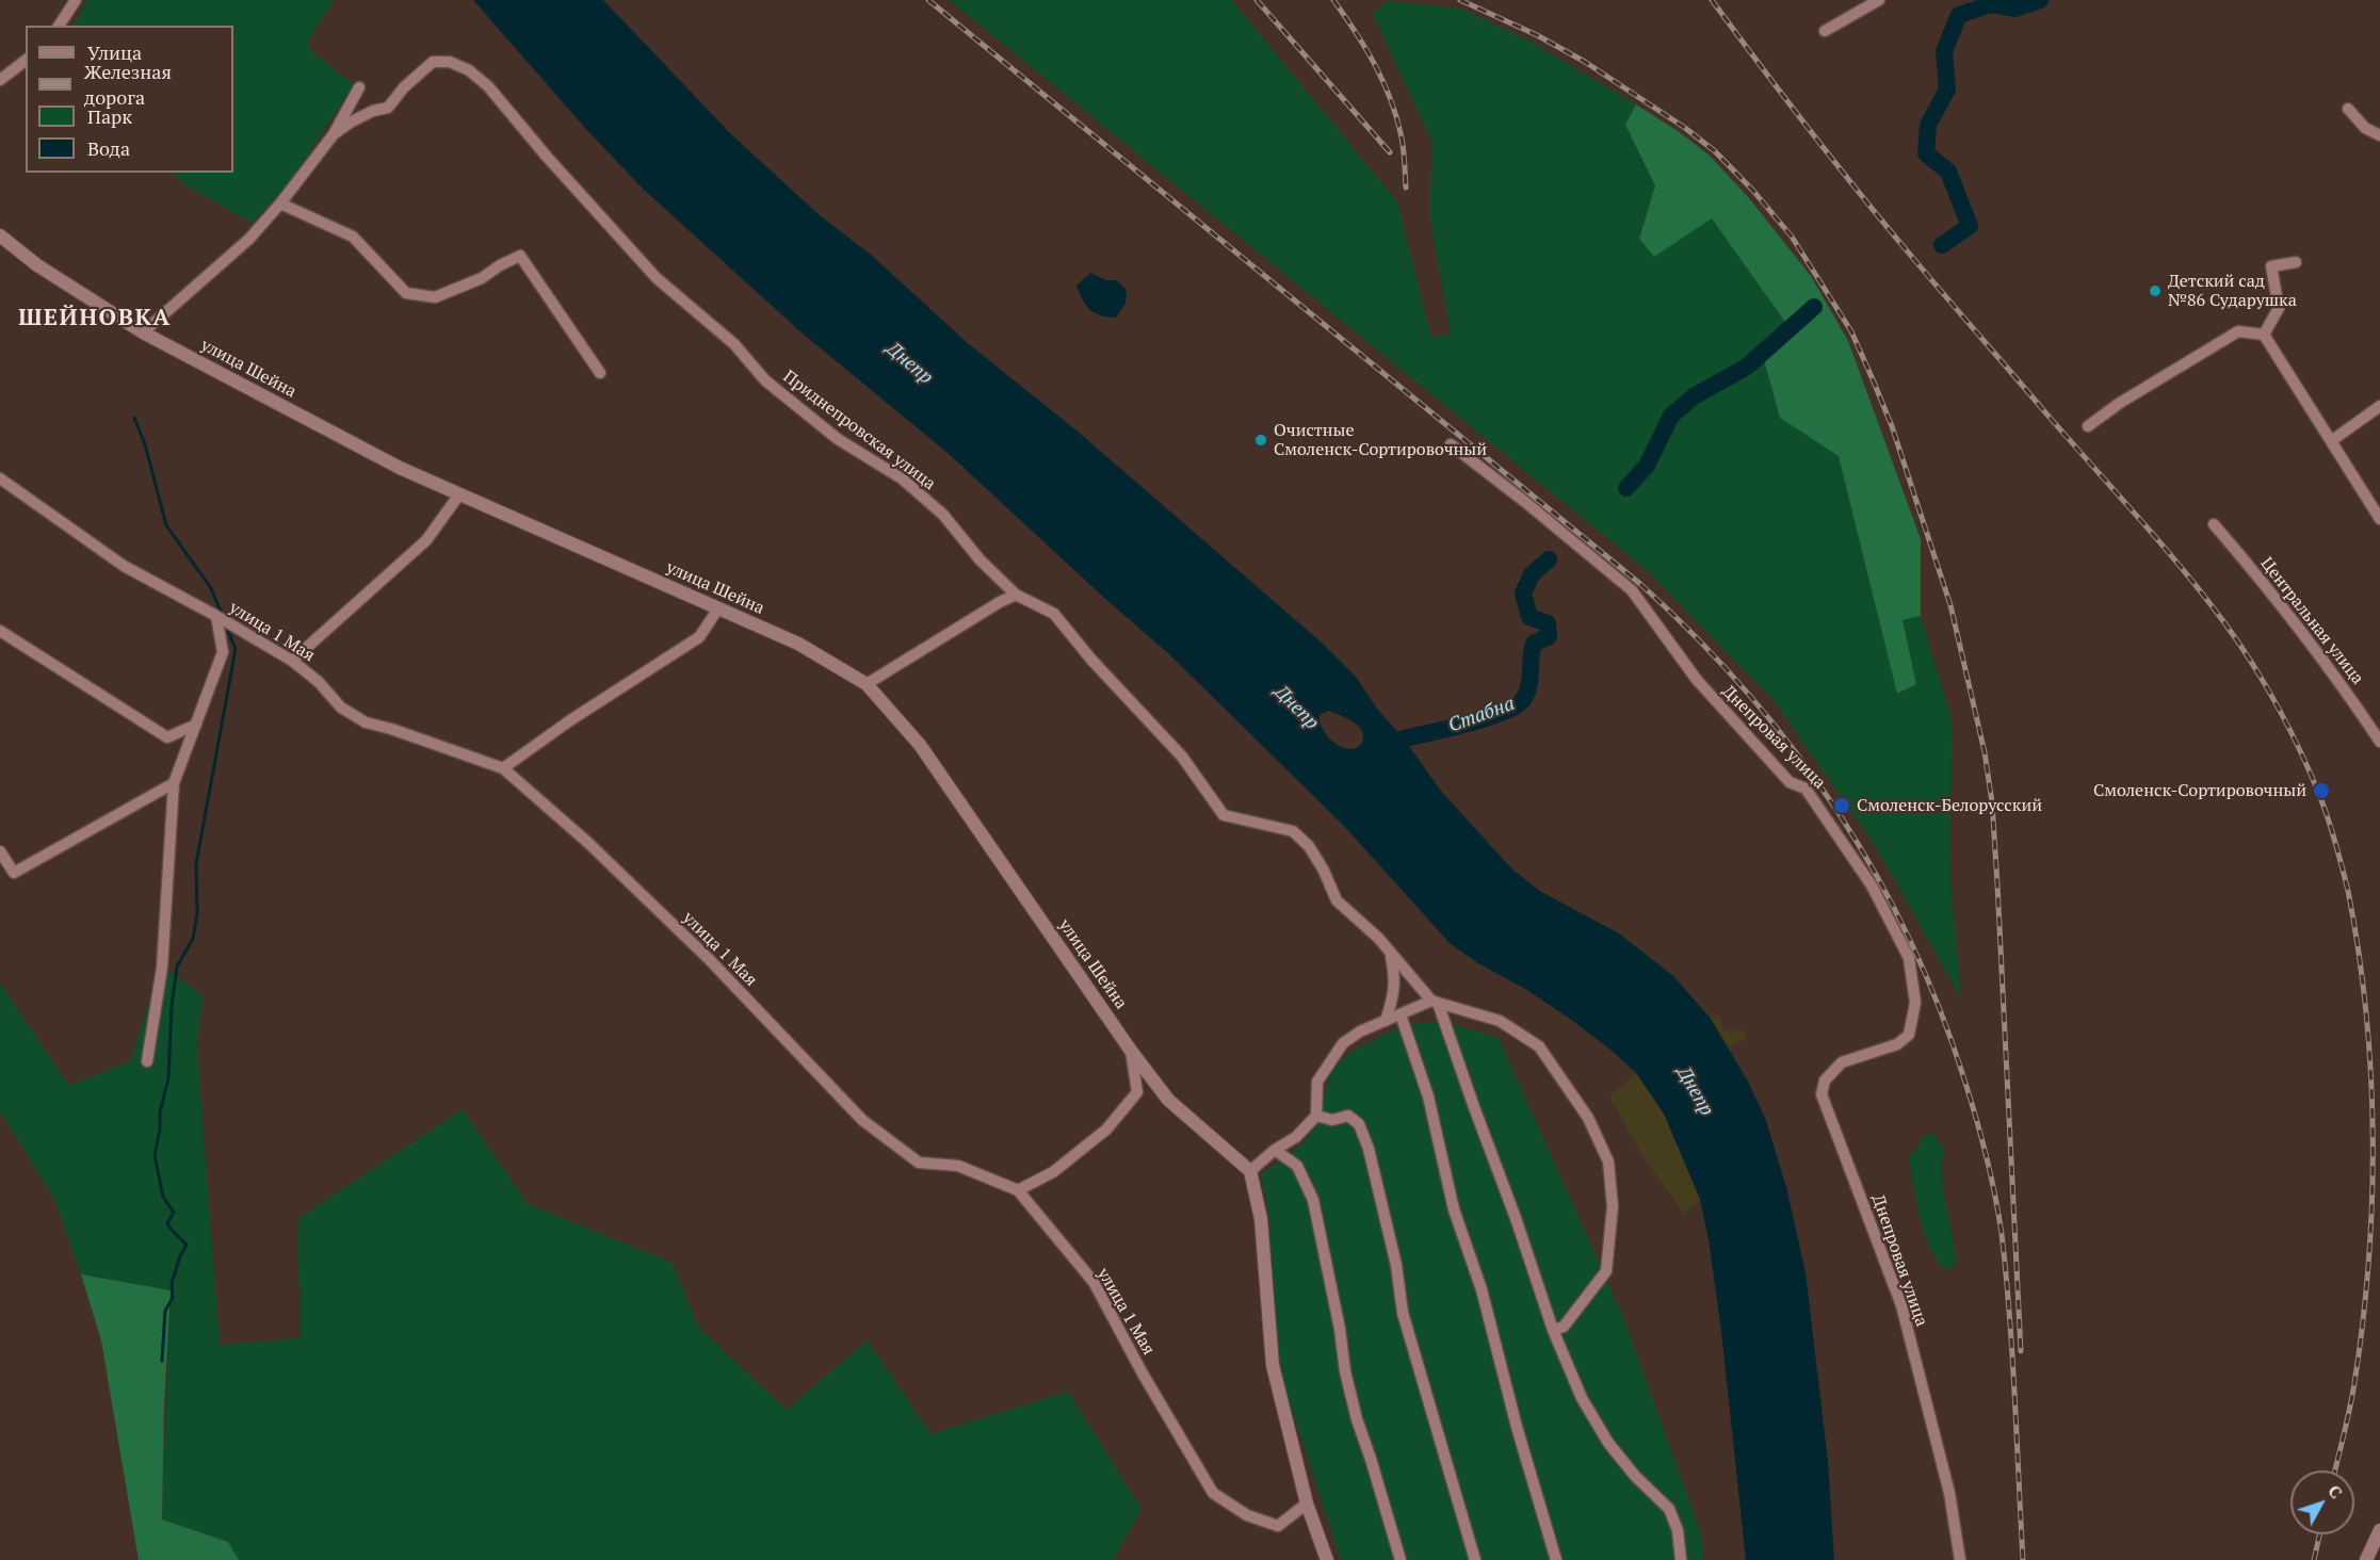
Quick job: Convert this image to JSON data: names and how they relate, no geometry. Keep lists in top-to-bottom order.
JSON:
{
  "streets": {
    "street": [
      "улица Шейна",
      "Приднепровская улица",
      "Центральная улица",
      "улица 1 Мая",
      "Днепровая улица"
    ]
  },
  "districts": ["ШЕЙНОВКА"],
  "water": ["Днепр", "Стабна"],
  "places": [
    "Детский сад №86 Сударушка",
    "Очистные Смоленск-Сортировочный",
    "Смоленск-Сортировочный",
    "Смоленск-Белорусский"
  ],
  "legend": [
    "Улица",
    "Железная дорога",
    "Парк",
    "Вода"
  ],
  "north": "top right"
}
